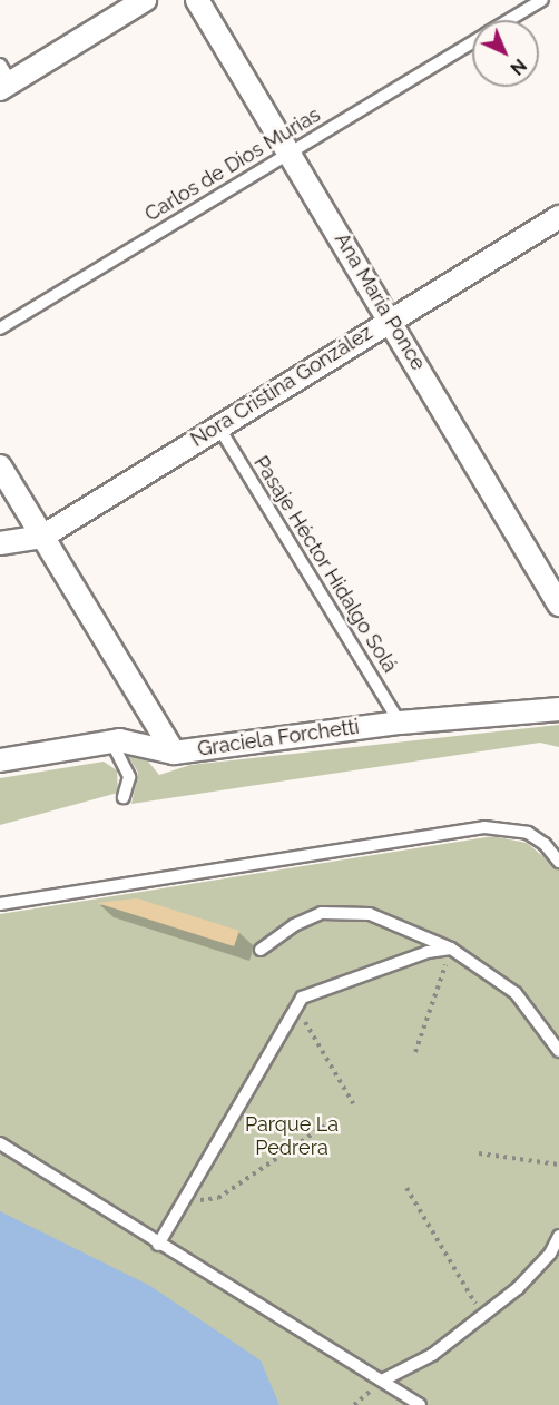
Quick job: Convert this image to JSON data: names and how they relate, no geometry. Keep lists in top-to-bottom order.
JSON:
{
  "streets": {
    "street": ["Ana María Ponce", "Nora Cristina González", "Graciela Forchetti"],
    "lane": ["Carlos de Dios Murias", "Pasaje Héctor Hidalgo Solá"]
  },
  "crossings": [
    ["Carlos de Dios Murias", "Ana María Ponce"],
    ["Ana María Ponce", "Nora Cristina González"],
    ["Nora Cristina González", "Pasaje Héctor Hidalgo Solá"],
    ["Pasaje Héctor Hidalgo Solá", "Graciela Forchetti"]
  ],
  "parks": ["Parque La Pedrera"],
  "north": "bottom right"
}
